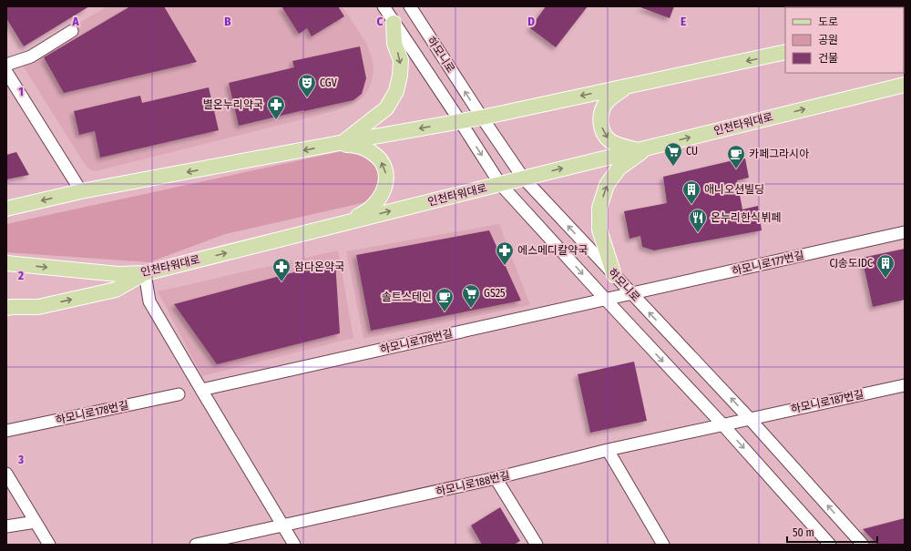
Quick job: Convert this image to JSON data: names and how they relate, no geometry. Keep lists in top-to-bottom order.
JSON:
{
  "streets": {
    "main road": ["인천타워대로"],
    "street": [
      "하모니로",
      "하모니로177번길",
      "하모니로178번길",
      "하모니로187번길",
      "하모니로188번길"
    ]
  },
  "crossings": [
    ["하모니로", "인천타워대로"],
    ["하모니로", "하모니로177번길"],
    ["하모니로", "하모니로178번길"],
    ["하모니로", "하모니로187번길"],
    ["하모니로", "하모니로188번길"],
    ["하모니로177번길", "하모니로178번길"],
    ["하모니로187번길", "하모니로188번길"]
  ],
  "places": {
    "theatre": ["CGV"],
    "pharmacy": ["별온누리약국", "에스메디칼약국", "참다온약국"],
    "supermarket": ["CU", "GS25"],
    "cafe": ["카페그라시아", "솔트스테인"],
    "building": ["애니오션빌딩", "CJ송도IDC"],
    "restaurant": ["온누리한식뷔페"]
  },
  "legend": ["도로", "공원", "건물"],
  "scale_bar": "50 m",
  "grid": {
    "columns": [
      "A",
      "B",
      "C",
      "D",
      "E"
    ],
    "rows": ["1", "2", "3"]
  }
}
